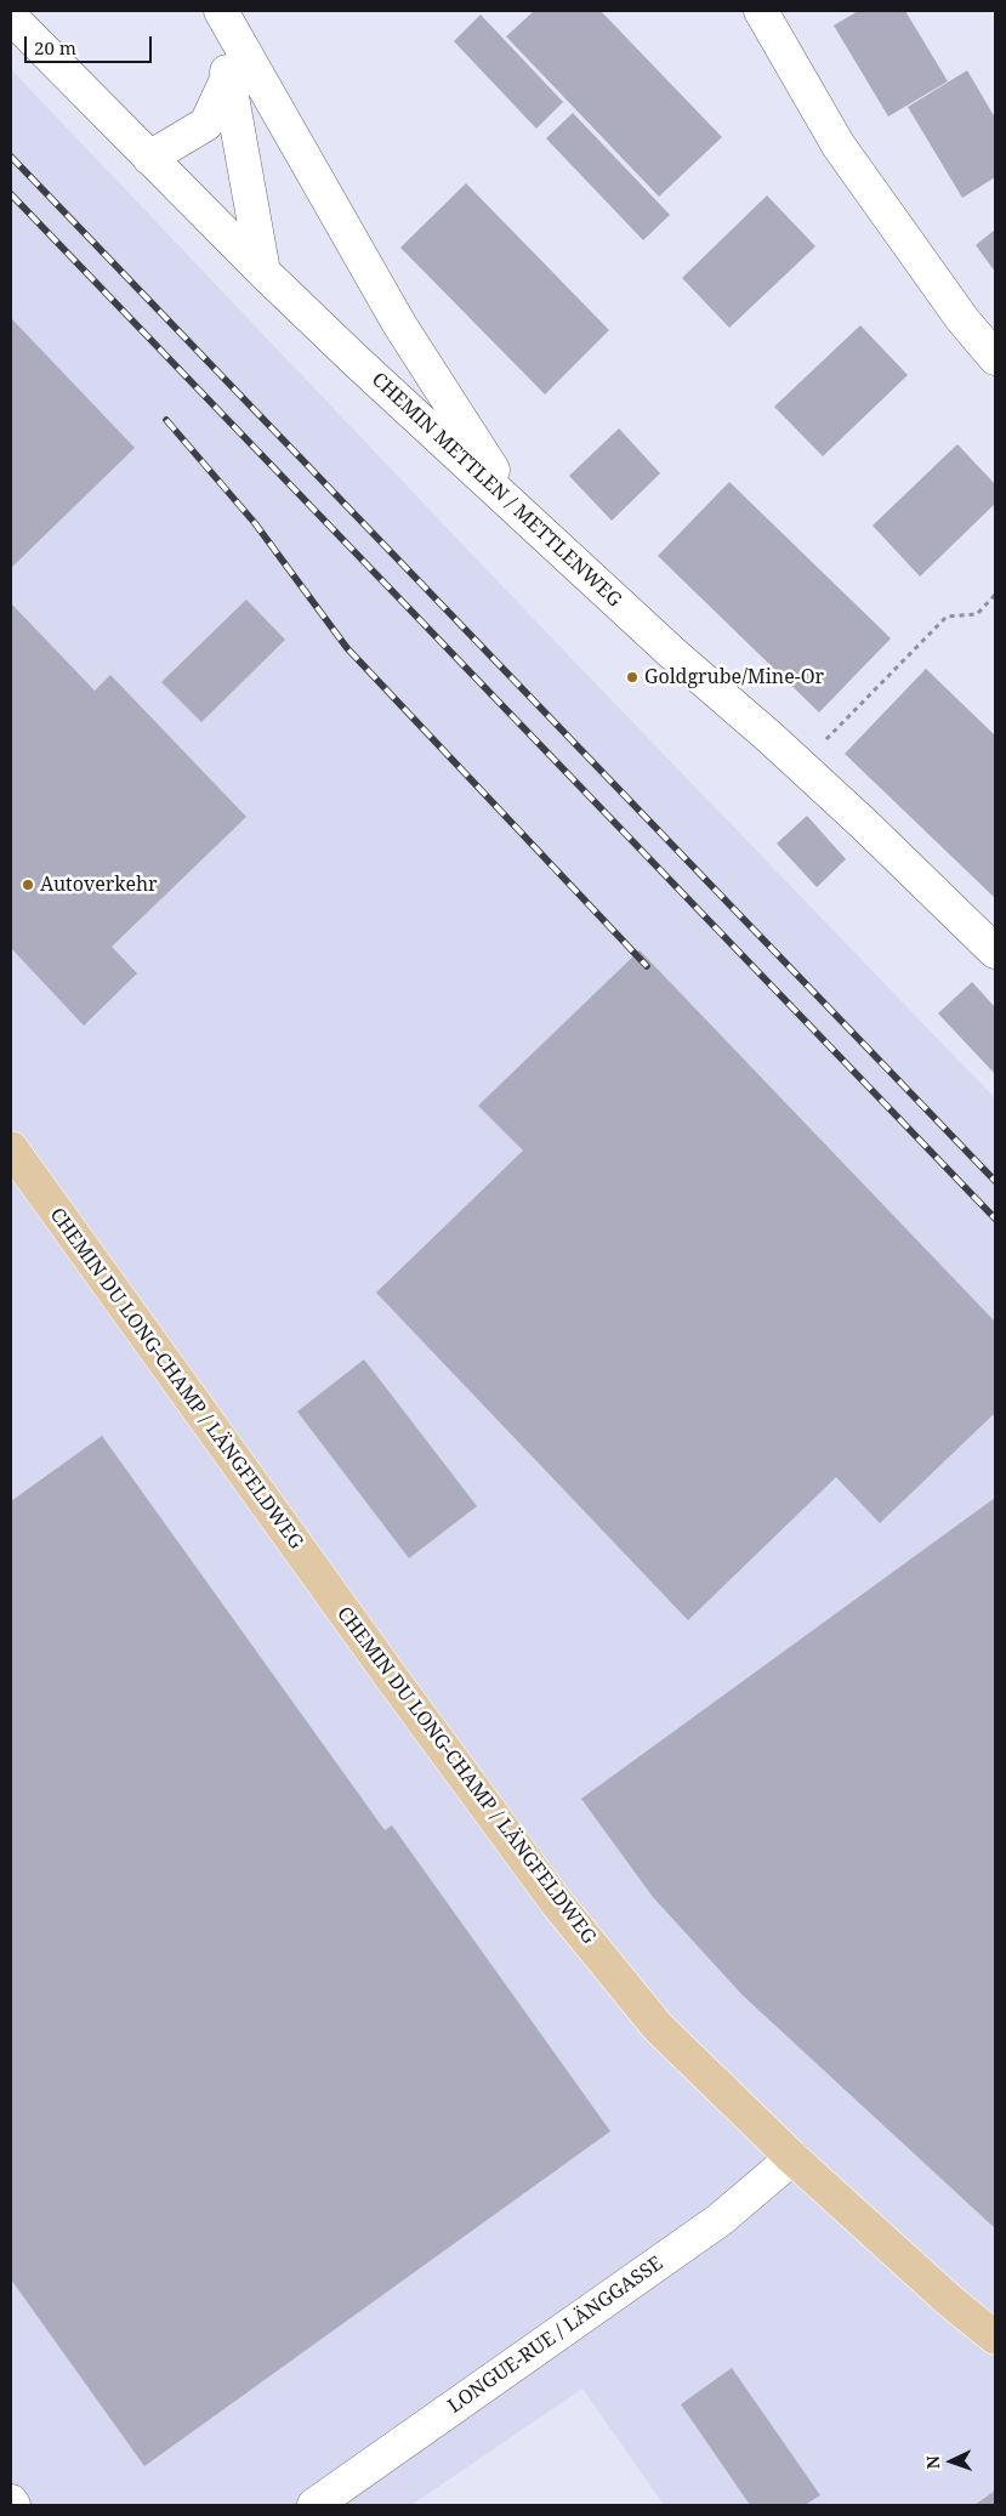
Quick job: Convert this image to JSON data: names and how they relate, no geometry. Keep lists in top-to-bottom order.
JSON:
{
  "streets": {
    "main road": ["CHEMIN DU LONG-CHAMP / LÄNGFELDWEG"],
    "street": ["CHEMIN METTLEN / METTLENWEG", "LONGUE-RUE / LÄNGGASSE"]
  },
  "crossings": [
    ["CHEMIN DU LONG-CHAMP / LÄNGFELDWEG", "LONGUE-RUE / LÄNGGASSE"]
  ],
  "places": ["Goldgrube/Mine-Or", "Autoverkehr"],
  "scale_bar": "20 m",
  "north": "left"
}
